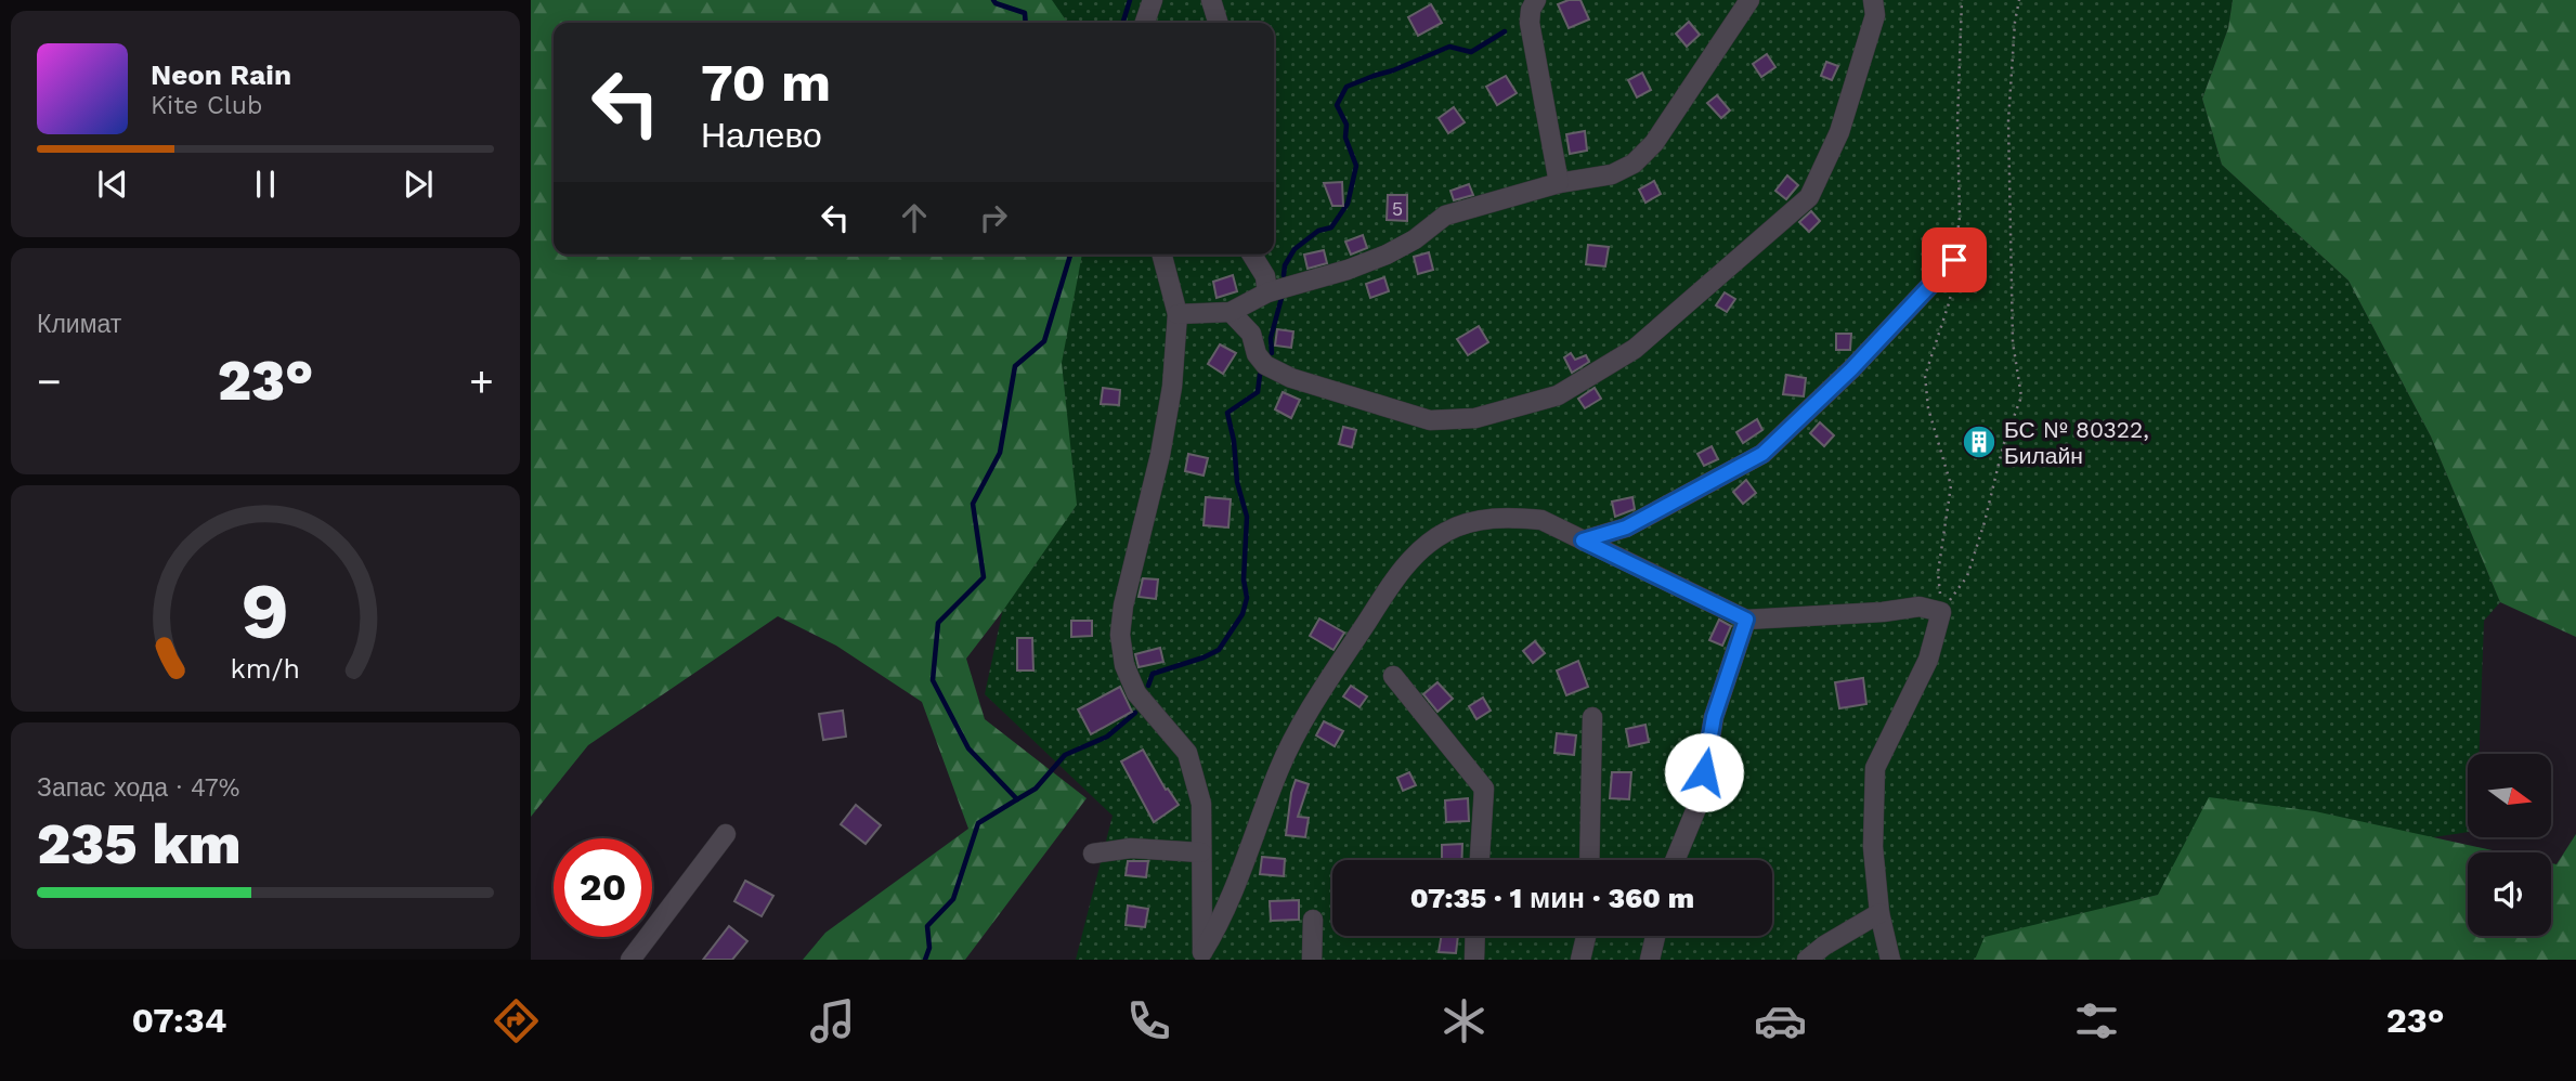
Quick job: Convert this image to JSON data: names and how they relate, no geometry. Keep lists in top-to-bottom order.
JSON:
{
  "places": {
    "building": ["БС № 80322, Билайн"]
  },
  "house_numbers": ["5"],
  "north": "right",
  "page": {
    "turn": ["70 m", "Налево"],
    "song": ["Neon Rain", "Kite Club"],
    "tile": [
      "Климат",
      ["Запас хода · 47%", "235 km"]
    ],
    "heat": ["−", "23°", "+"],
    "limit": "20",
    "trip": "07:35 · 1 мин · 360 m",
    "tabs": ["07:34", "23°"],
    "gauge": ["9", "km/h"]
  }
}
